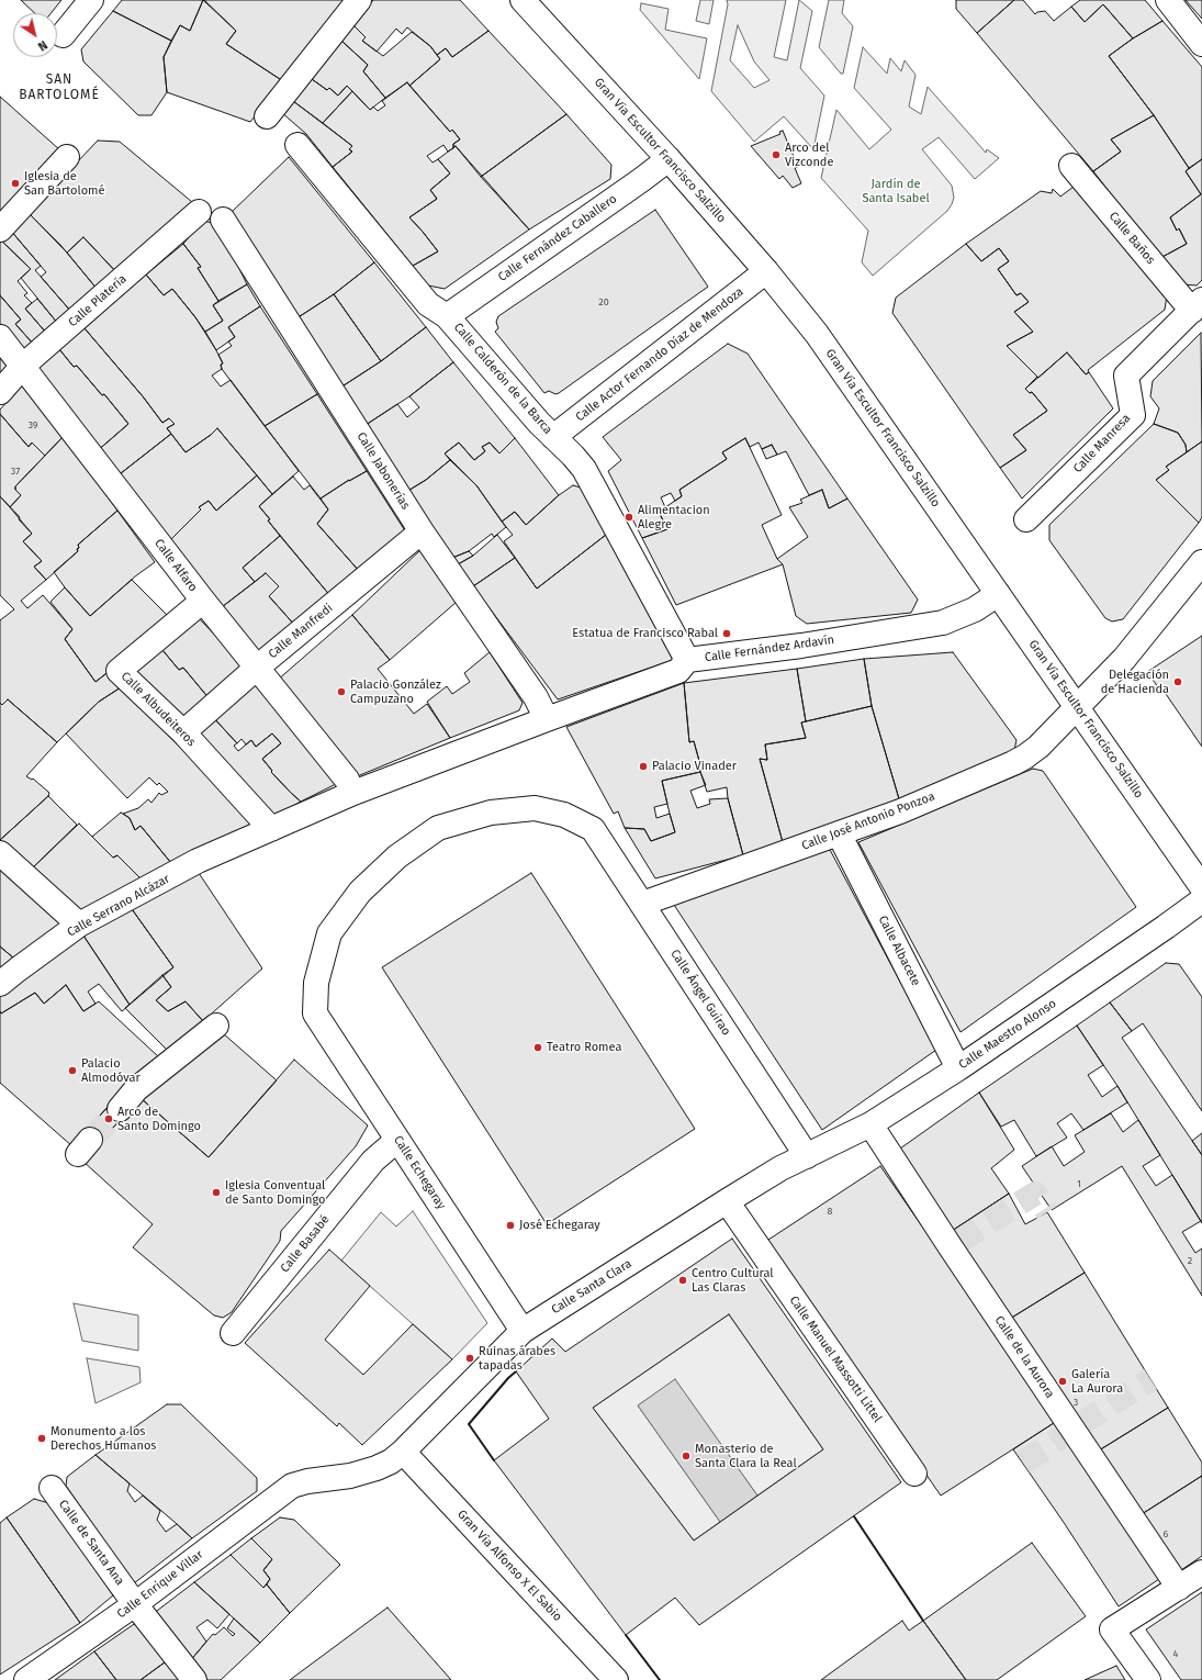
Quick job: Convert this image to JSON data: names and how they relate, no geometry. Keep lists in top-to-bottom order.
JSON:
{
  "streets": {
    "street": [
      "Gran Vía Escultor Francisco Salzillo",
      "Calle Fernández Caballero",
      "Calle Baños",
      "Calle Platería",
      "Calle Actor Fernando Díaz de Mendoza",
      "Calle Calderón de la Barca",
      "Calle Manresa",
      "Calle Jabonerías",
      "Calle Alfaro",
      "Calle Manfredi",
      "Calle Fernández Ardavín",
      "Calle Albudeiteros",
      "Calle José Antonio Ponzoa",
      "Calle Serrano Alcázar",
      "Calle Albacete",
      "Calle Ángel Guirao",
      "Calle Maestro Alonso",
      "Calle Echegaray",
      "Calle Basabé",
      "Calle Santa Clara",
      "Calle de la Aurora",
      "Calle Manuel Massotti Littel",
      "Calle de Santa Ana",
      "Gran Vía Alfonso X El Sabio",
      "Calle Enrique Villar"
    ]
  },
  "crossings": [
    ["Gran Vía Escultor Francisco Salzillo", "Calle Fernández Caballero"],
    ["Gran Vía Escultor Francisco Salzillo", "Calle Actor Fernando Díaz de Mendoza"],
    ["Gran Vía Escultor Francisco Salzillo", "Calle Fernández Ardavín"],
    ["Gran Vía Escultor Francisco Salzillo", "Calle José Antonio Ponzoa"],
    ["Calle Fernández Caballero", "Calle Calderón de la Barca"],
    ["Calle Baños", "Calle Manresa"],
    ["Calle Platería", "Calle Alfaro"],
    ["Calle Actor Fernando Díaz de Mendoza", "Calle Calderón de la Barca"],
    ["Calle Calderón de la Barca", "Calle Fernández Ardavín"],
    ["Calle Jabonerías", "Calle Manfredi"],
    ["Calle Jabonerías", "Calle Fernández Ardavín"],
    ["Calle Alfaro", "Calle Manfredi"],
    ["Calle Alfaro", "Calle Fernández Ardavín"],
    ["Calle Alfaro", "Calle Albudeiteros"],
    ["Calle Alfaro", "Calle Serrano Alcázar"],
    ["Calle Manfredi", "Calle Albudeiteros"],
    ["Calle Fernández Ardavín", "Calle Serrano Alcázar"],
    ["Calle Albudeiteros", "Calle Serrano Alcázar"],
    ["Calle José Antonio Ponzoa", "Calle Albacete"],
    ["Calle José Antonio Ponzoa", "Calle Ángel Guirao"],
    ["Calle Albacete", "Calle Maestro Alonso"],
    ["Calle Ángel Guirao", "Calle Maestro Alonso"],
    ["Calle Ángel Guirao", "Calle Echegaray"],
    ["Calle Ángel Guirao", "Calle Santa Clara"],
    ["Calle Maestro Alonso", "Calle Santa Clara"],
    ["Calle Maestro Alonso", "Calle de la Aurora"],
    ["Calle Echegaray", "Calle Basabé"],
    ["Calle Echegaray", "Calle Santa Clara"],
    ["Calle Santa Clara", "Calle Manuel Massotti Littel"],
    ["Calle Santa Clara", "Gran Vía Alfonso X El Sabio"],
    ["Calle Santa Clara", "Calle Enrique Villar"],
    ["Calle de Santa Ana", "Calle Enrique Villar"]
  ],
  "districts": ["SAN BARTOLOMÉ"],
  "parks": ["Jardín de Santa Isabel"],
  "places": [
    "Arco del Vizconde",
    "Iglesia de San Bartolomé",
    "Alimentacion Alegre",
    "Estatua de Francisco Rabal",
    "Delegación de Hacienda",
    "Palacio González Campuzano",
    "Palacio Vinader",
    "Teatro Romea",
    "Palacio Almodóvar",
    "Arco de Santo Domingo",
    "Iglesia Conventual de Santo Domingo",
    "José Echegaray",
    "Centro Cultural Las Claras",
    "Ruinas árabes tapadas",
    "Galería La Aurora",
    "Monumento a los Derechos Humanos",
    "Monasterio de Santa Clara la Real"
  ],
  "house_numbers": [
    "20",
    "39",
    "37",
    "1",
    "8",
    "2",
    "3",
    "6",
    "4"
  ],
  "north": "bottom right"
}
